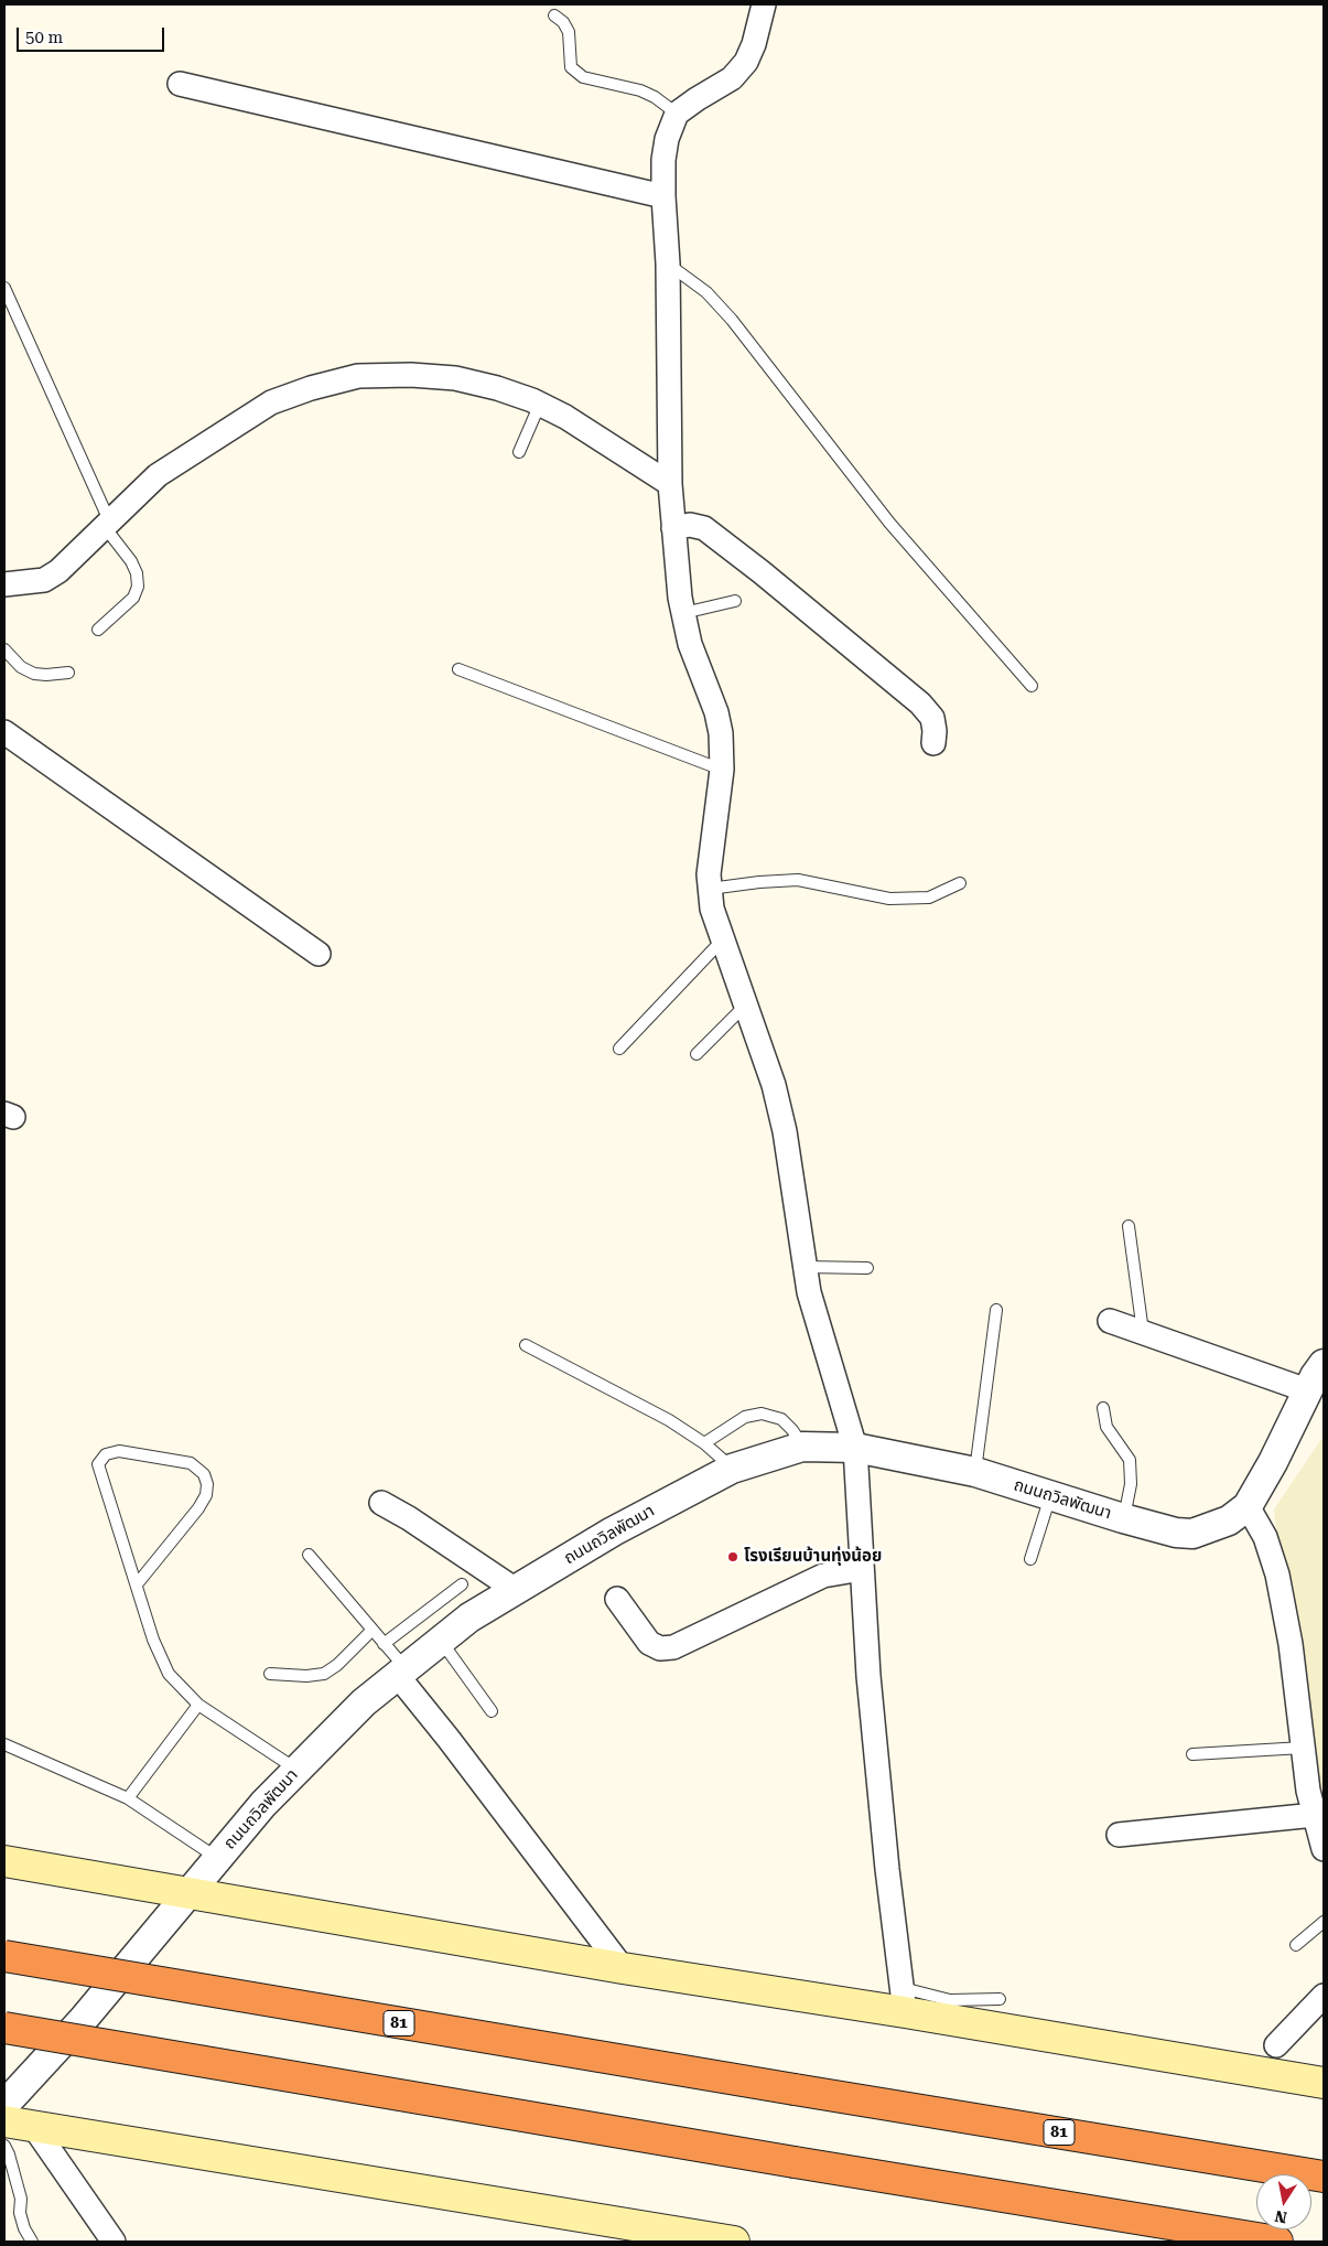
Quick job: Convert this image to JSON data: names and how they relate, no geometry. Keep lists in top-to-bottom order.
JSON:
{
  "streets": {
    "highway": ["81"],
    "street": ["ถนนถวิลพัฒนา"]
  },
  "places": ["โรงเรียนบ้านทุ่งน้อย"],
  "scale_bar": "50 m",
  "north": "bottom"
}
